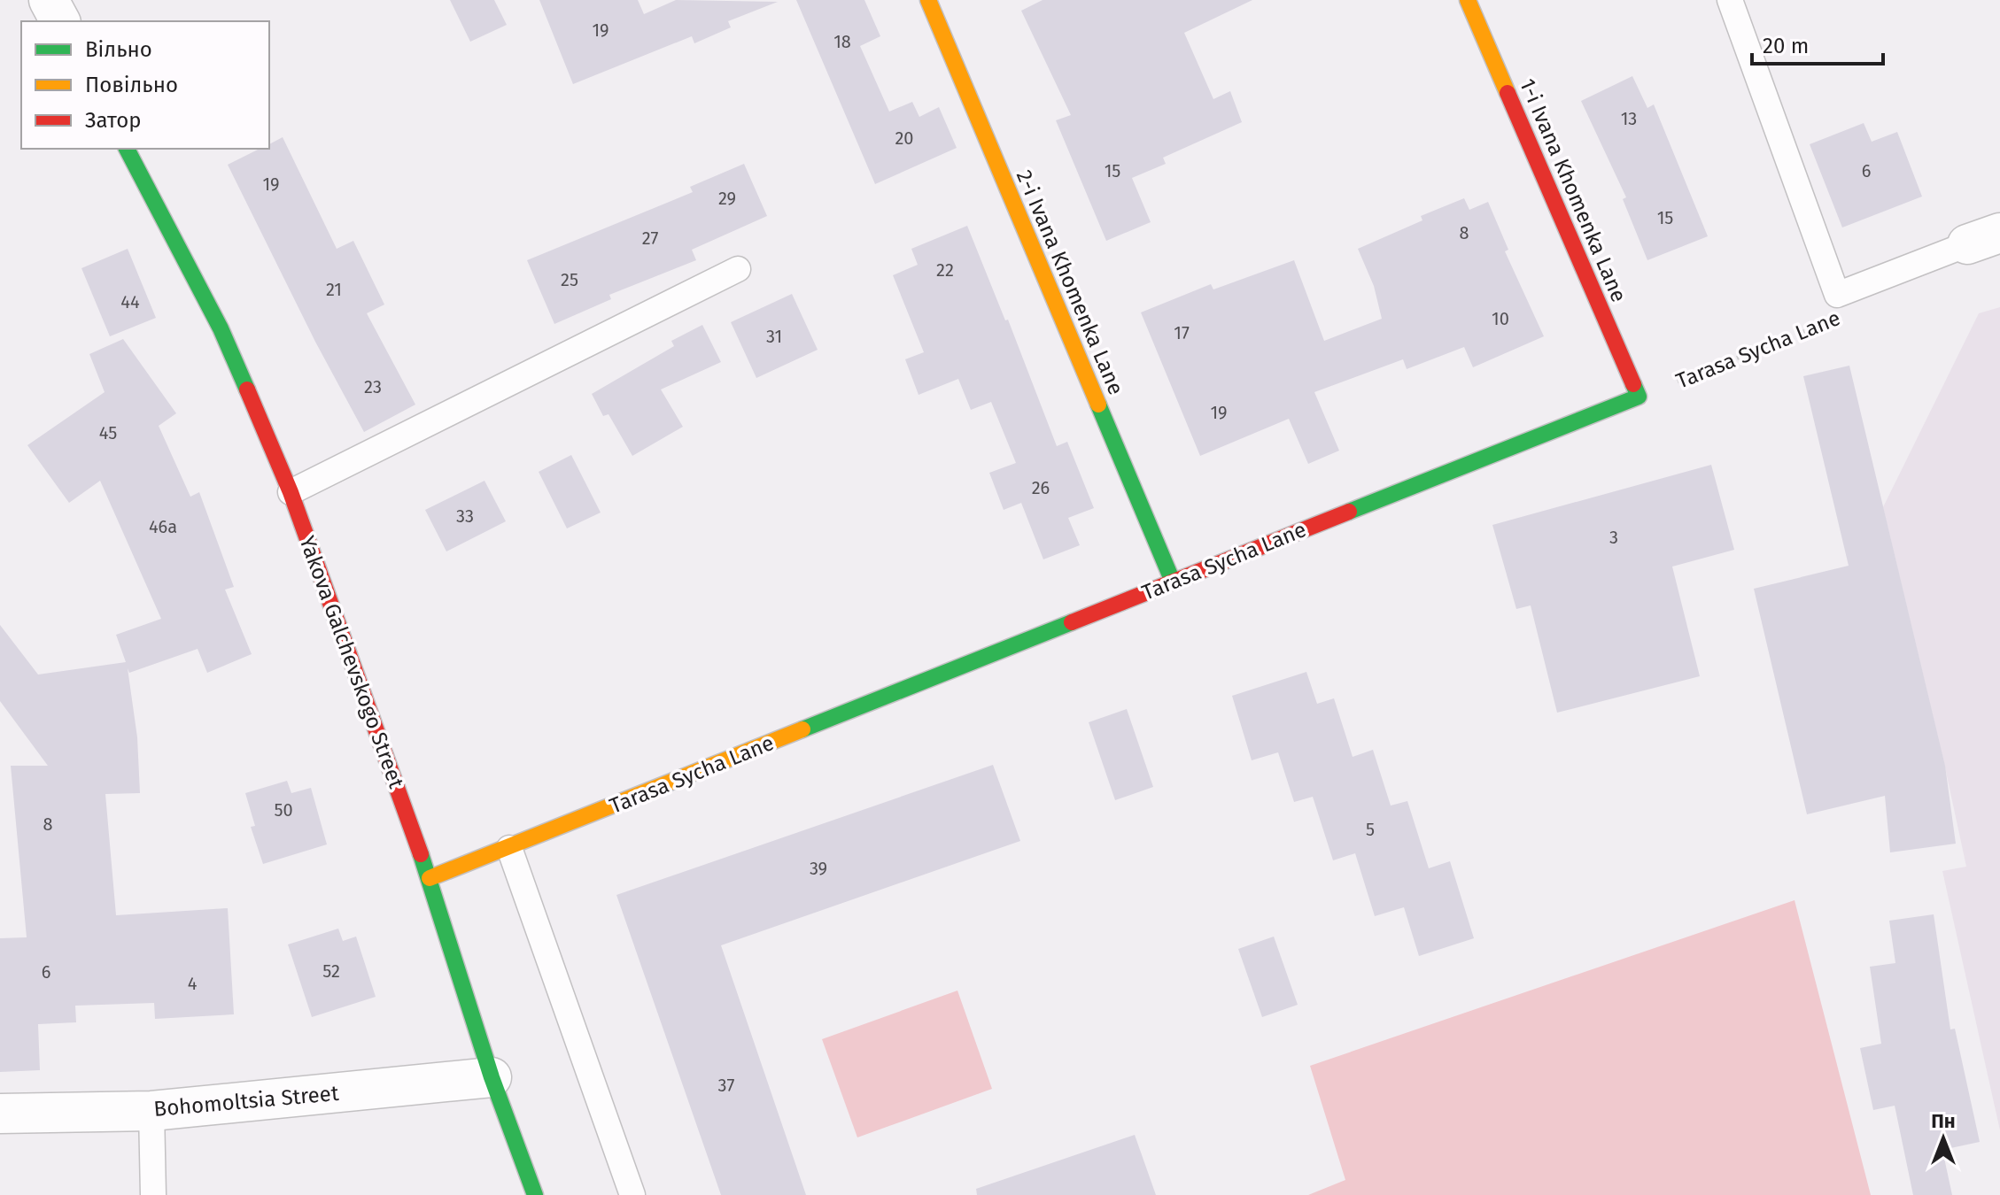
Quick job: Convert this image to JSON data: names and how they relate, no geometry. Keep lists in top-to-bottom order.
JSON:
{
  "streets": {
    "street": [
      "1-i Ivana Khomenka Lane",
      "2-i Ivana Khomenka Lane",
      "Tarasa Sycha Lane",
      "Yakova Galchevskogo Street",
      "Bohomoltsia Street"
    ]
  },
  "crossings": [
    ["1-i Ivana Khomenka Lane", "Tarasa Sycha Lane"],
    ["2-i Ivana Khomenka Lane", "Tarasa Sycha Lane"],
    ["Tarasa Sycha Lane", "Yakova Galchevskogo Street"],
    ["Yakova Galchevskogo Street", "Bohomoltsia Street"]
  ],
  "house_numbers": [
    "19",
    "18",
    "13",
    "20",
    "15",
    "6",
    "19",
    "29",
    "15",
    "8",
    "27",
    "22",
    "25",
    "21",
    "44",
    "10",
    "17",
    "31",
    "23",
    "19",
    "45",
    "26",
    "33",
    "46а",
    "3",
    "50",
    "8",
    "5",
    "39",
    "52",
    "6",
    "4",
    "37"
  ],
  "legend": ["Вільно", "Повільно", "Затор"],
  "scale_bar": "20 m",
  "north": "top"
}
